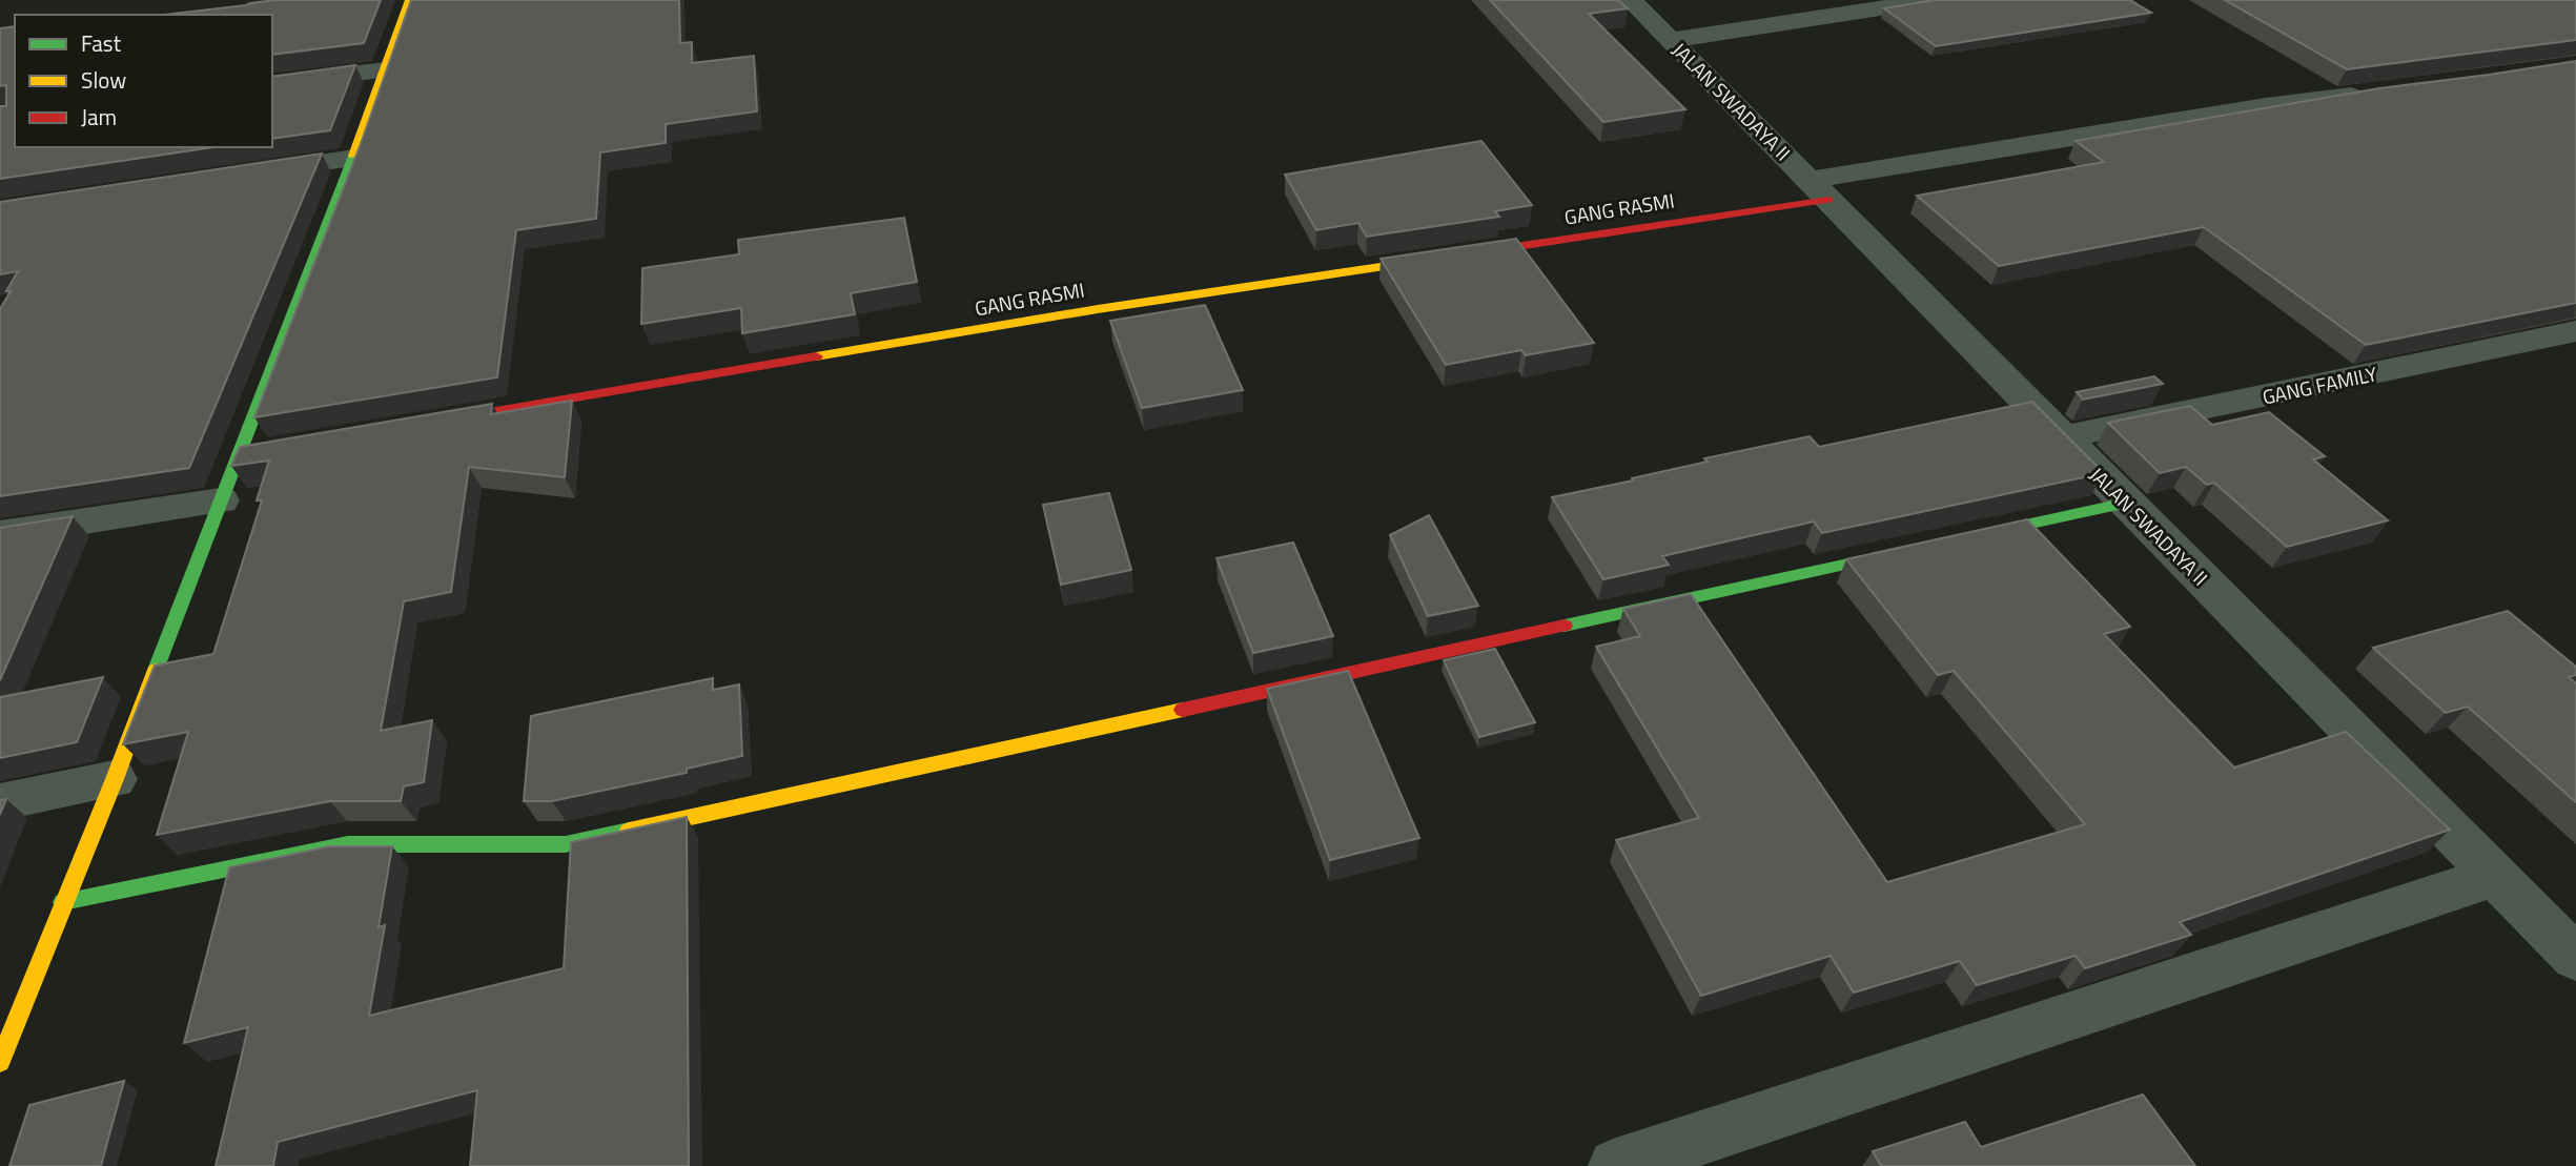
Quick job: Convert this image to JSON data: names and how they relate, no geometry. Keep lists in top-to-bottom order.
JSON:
{
  "streets": {
    "street": ["JALAN SWADAYA II", "GANG RASMI", "GANG FAMILY"]
  },
  "crossings": [
    ["JALAN SWADAYA II", "GANG RASMI"],
    ["JALAN SWADAYA II", "GANG FAMILY"]
  ],
  "legend": ["Fast", "Slow", "Jam"]
}
